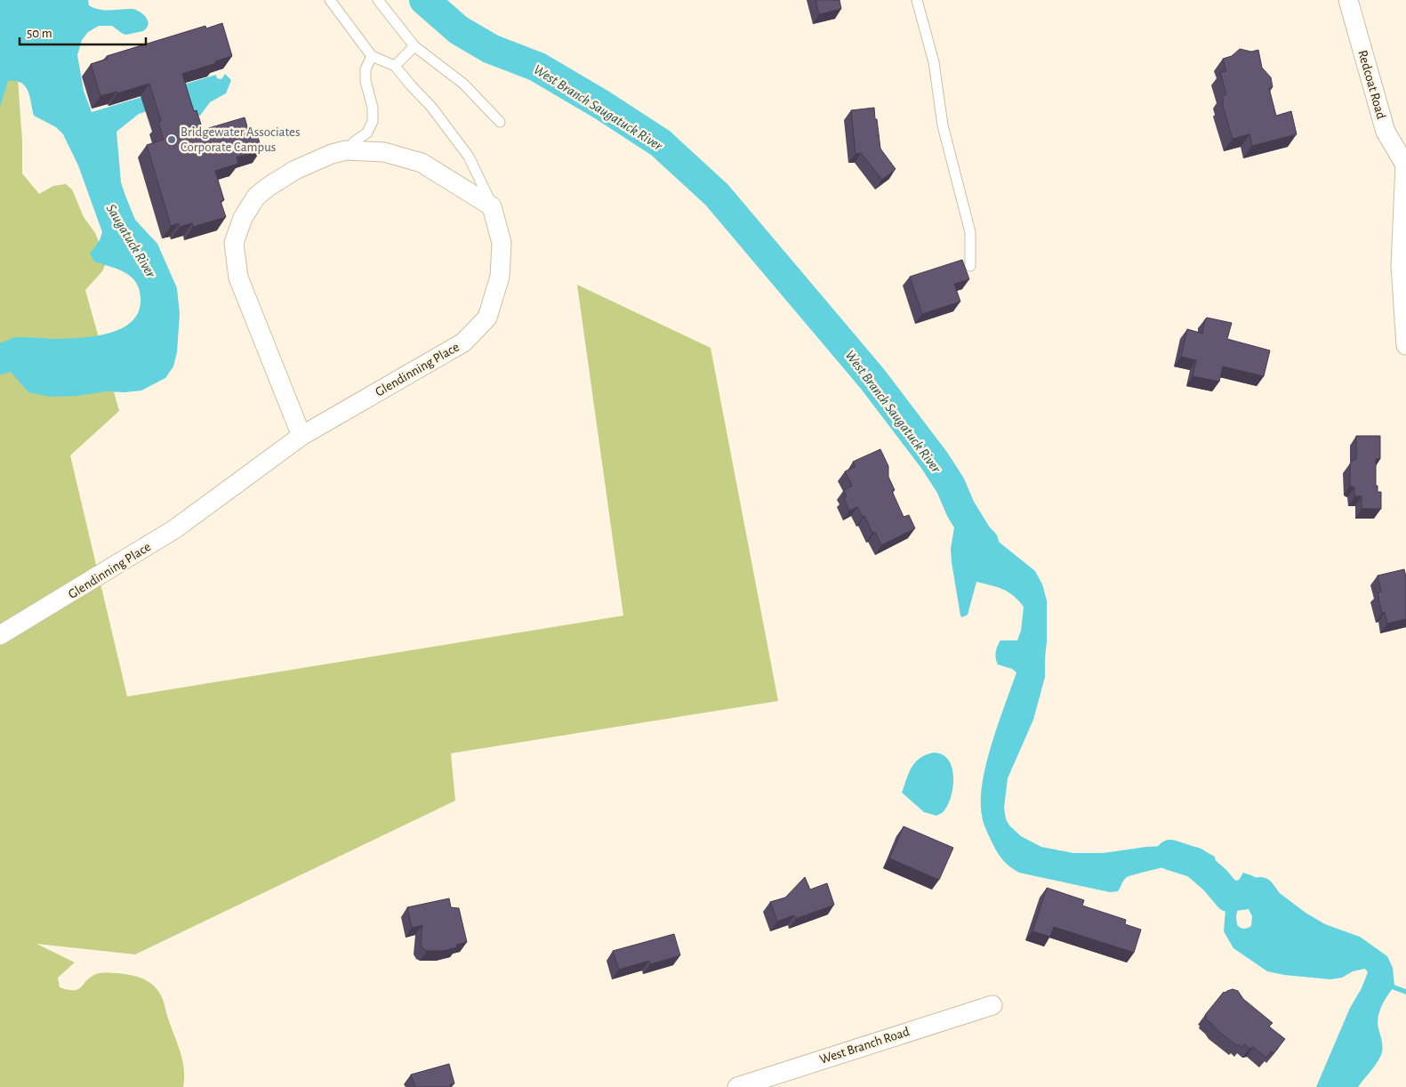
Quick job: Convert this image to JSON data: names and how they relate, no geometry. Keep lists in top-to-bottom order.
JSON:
{
  "streets": {
    "street": ["Redcoat Road", "Glendinning Place", "West Branch Road"]
  },
  "water": ["West Branch Saugatuck River", "Saugatuck River"],
  "places": ["Bridgewater Associates Corporate Campus"],
  "scale_bar": "50 m"
}
